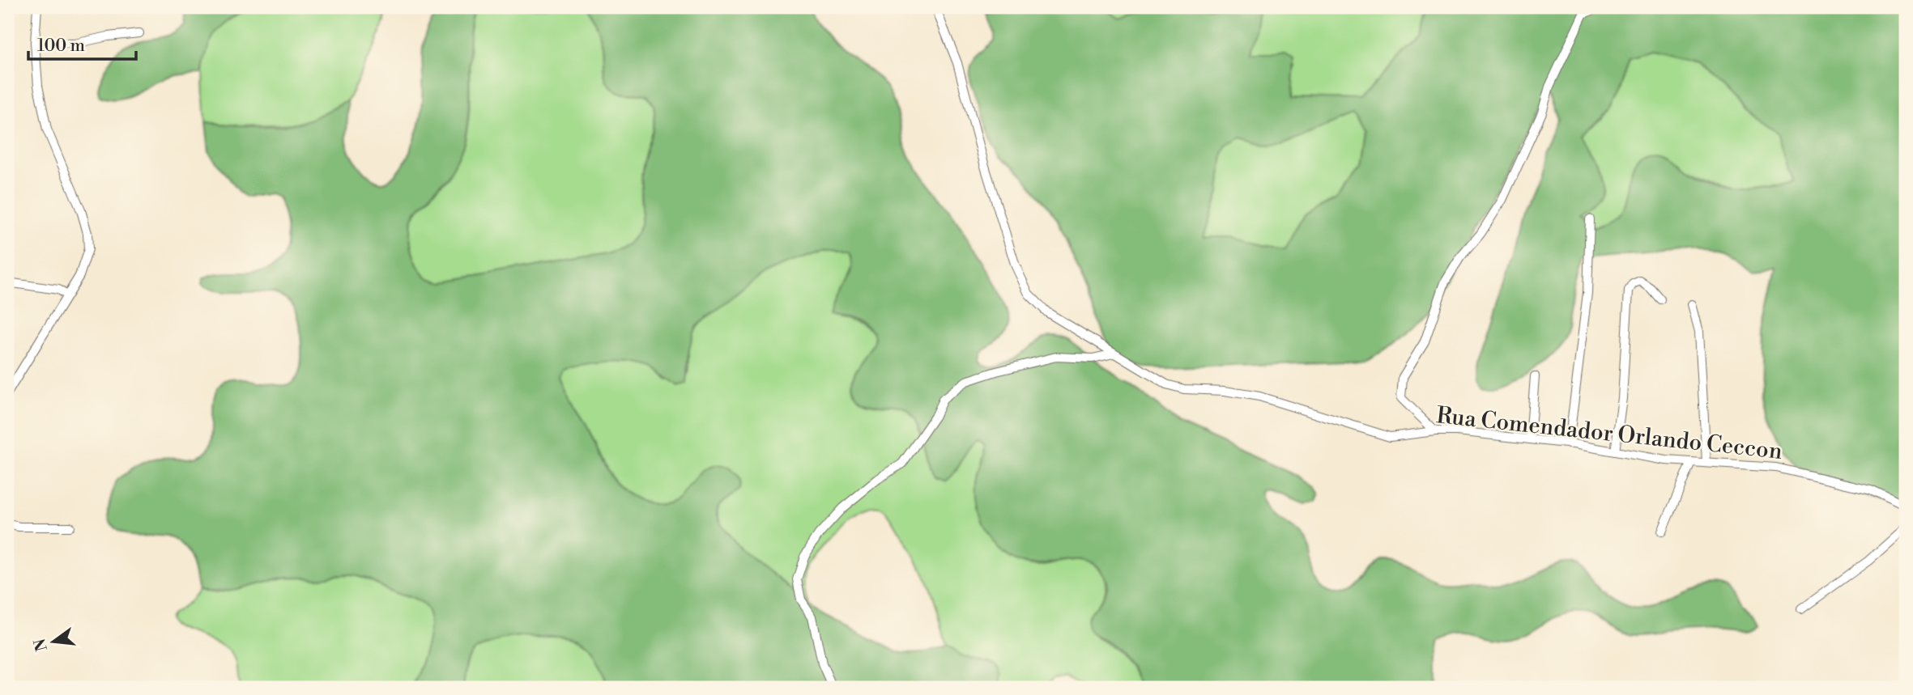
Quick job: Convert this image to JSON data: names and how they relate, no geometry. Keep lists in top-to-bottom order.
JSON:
{
  "streets": {
    "street": ["Rua Comendador Orlando Ceccon"]
  },
  "scale_bar": "100 m",
  "north": "left"
}
